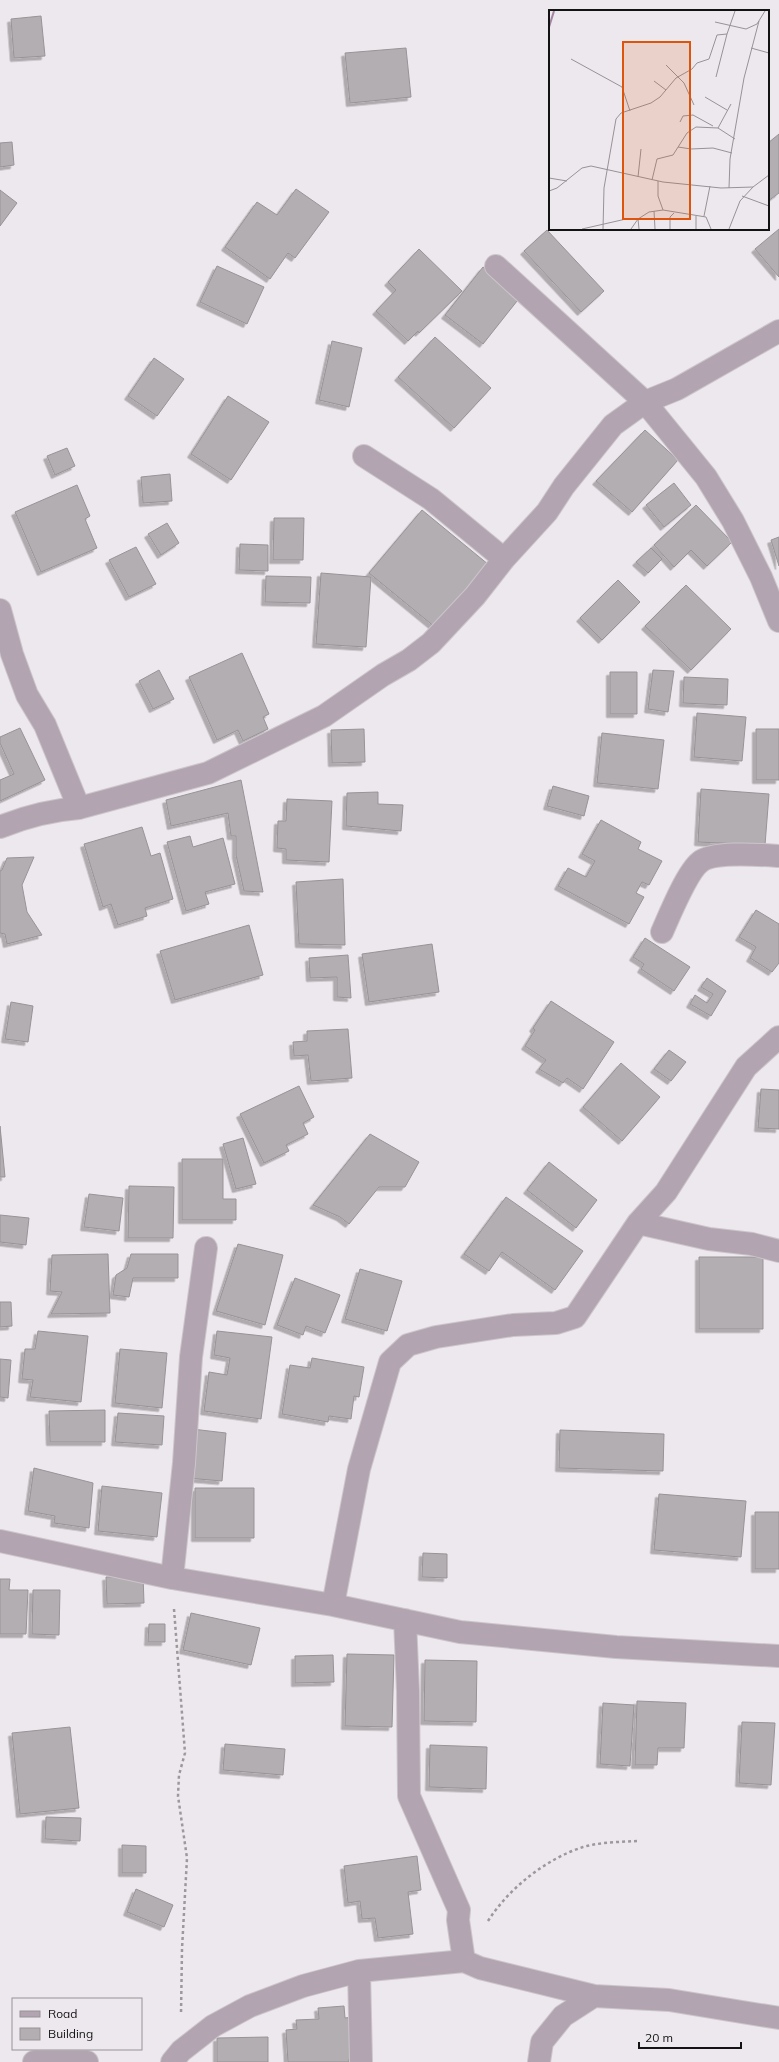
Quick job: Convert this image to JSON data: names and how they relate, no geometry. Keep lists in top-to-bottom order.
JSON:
{
  "legend": ["Road", "Building"],
  "scale_bar": "20 m"
}
